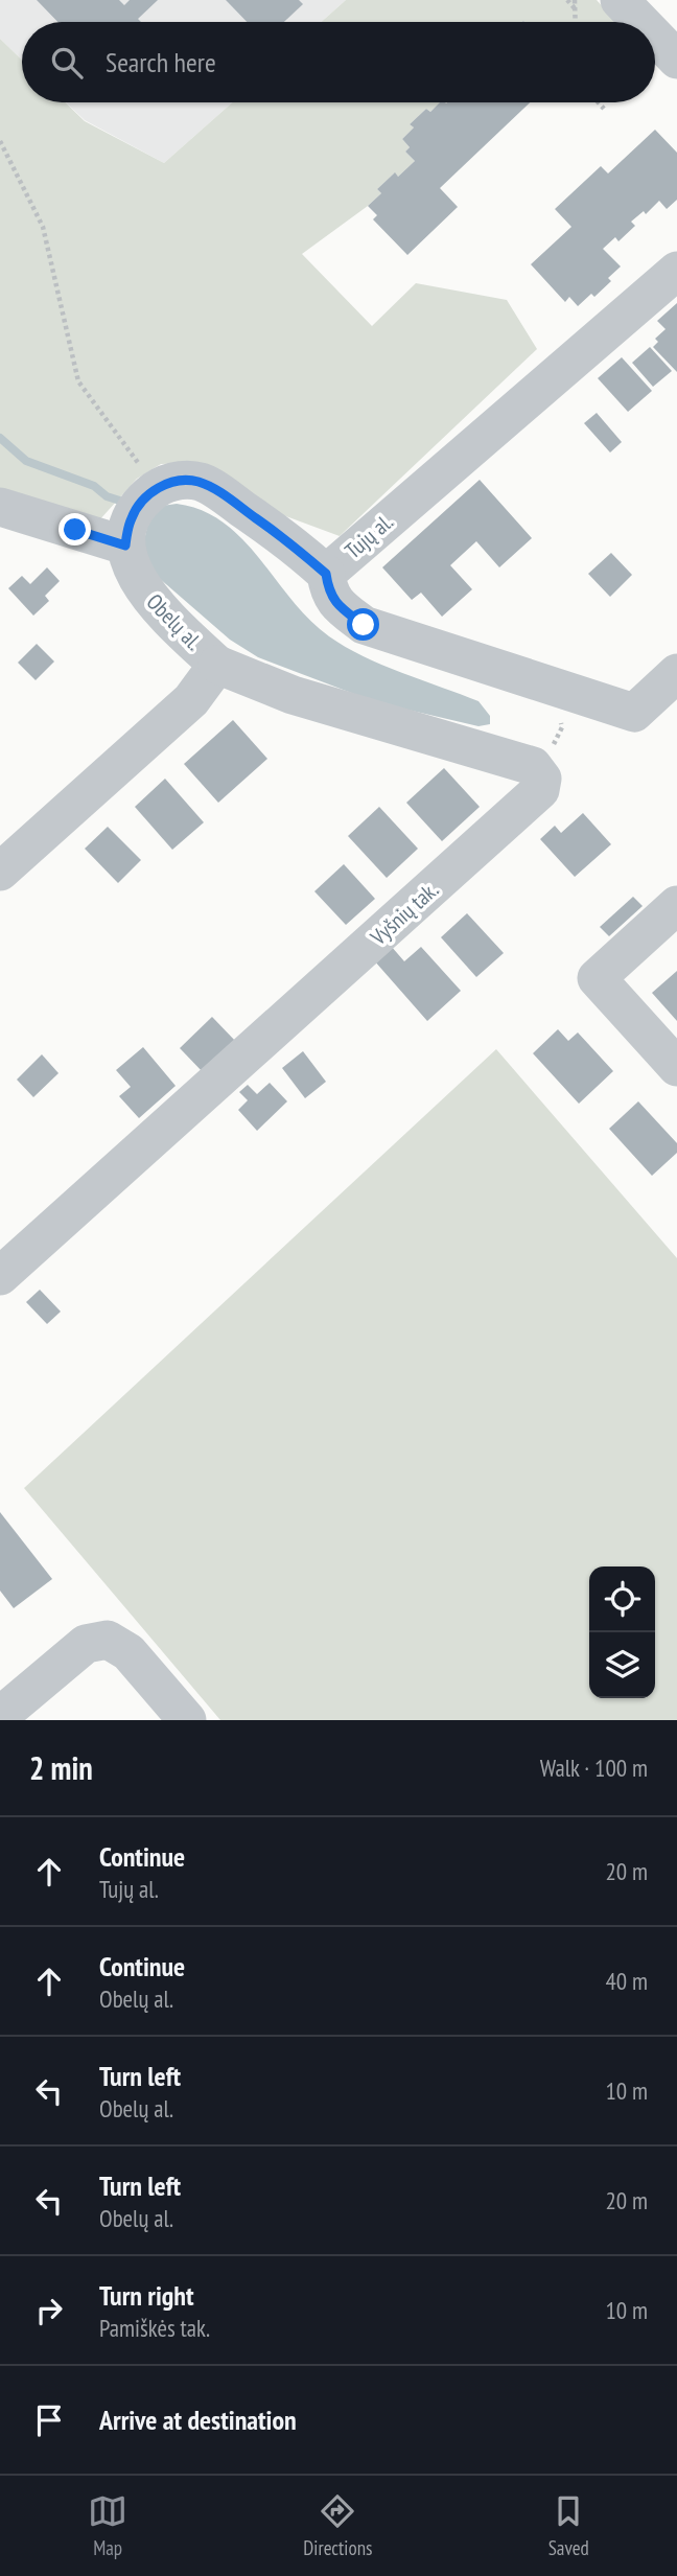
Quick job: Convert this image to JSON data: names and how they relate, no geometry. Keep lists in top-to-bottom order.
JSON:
{
  "streets": {
    "street": ["Tujų al.", "Obelų al.", "Vyšnių tak."]
  },
  "page": {
    "search": "Search here",
    "heading": ["2 min", "Walk · 100 m"],
    "list": [
      ["Continue", "Tujų al.", "20 m"],
      ["Continue", "Obelų al.", "40 m"],
      ["Turn left", "Obelų al.", "10 m"],
      ["Turn left", "Obelų al.", "20 m"],
      ["Turn right", "Pamiškės tak.", "10 m"],
      "Arrive at destination"
    ],
    "nav": ["Map", "Directions", "Saved"]
  }
}
